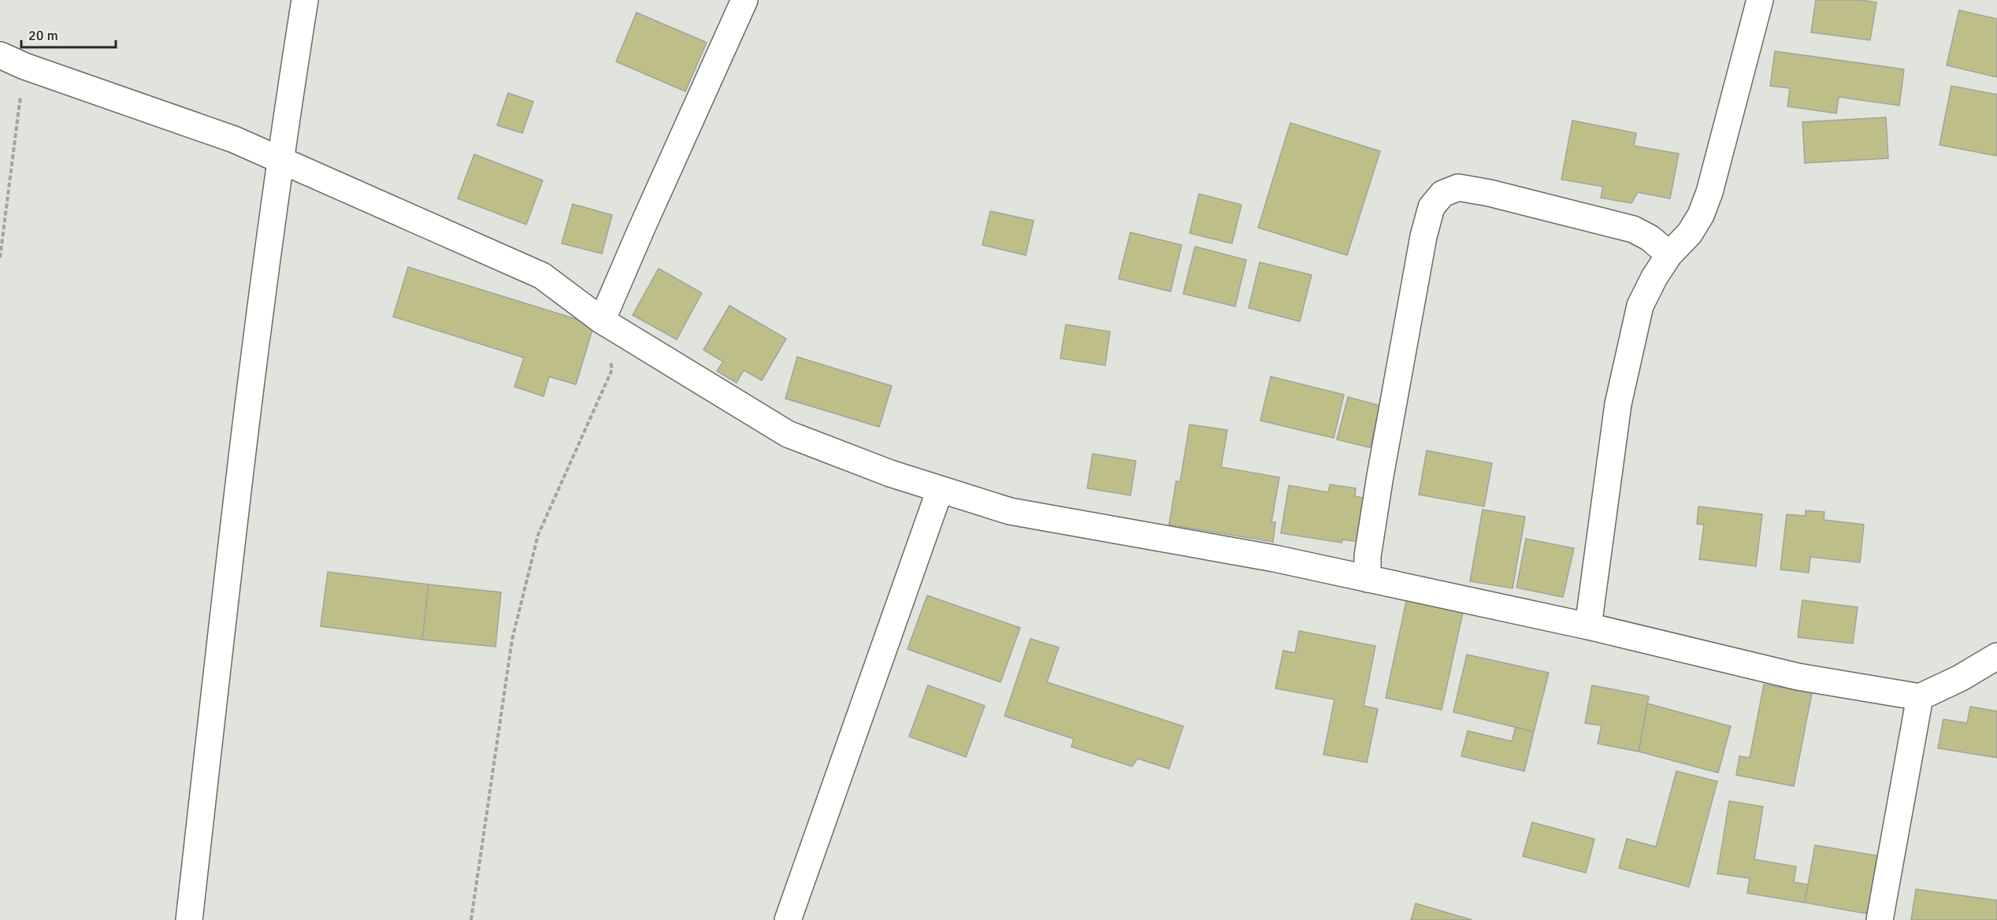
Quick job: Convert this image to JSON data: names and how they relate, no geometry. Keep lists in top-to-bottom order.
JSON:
{
  "scale_bar": "20 m"
}
